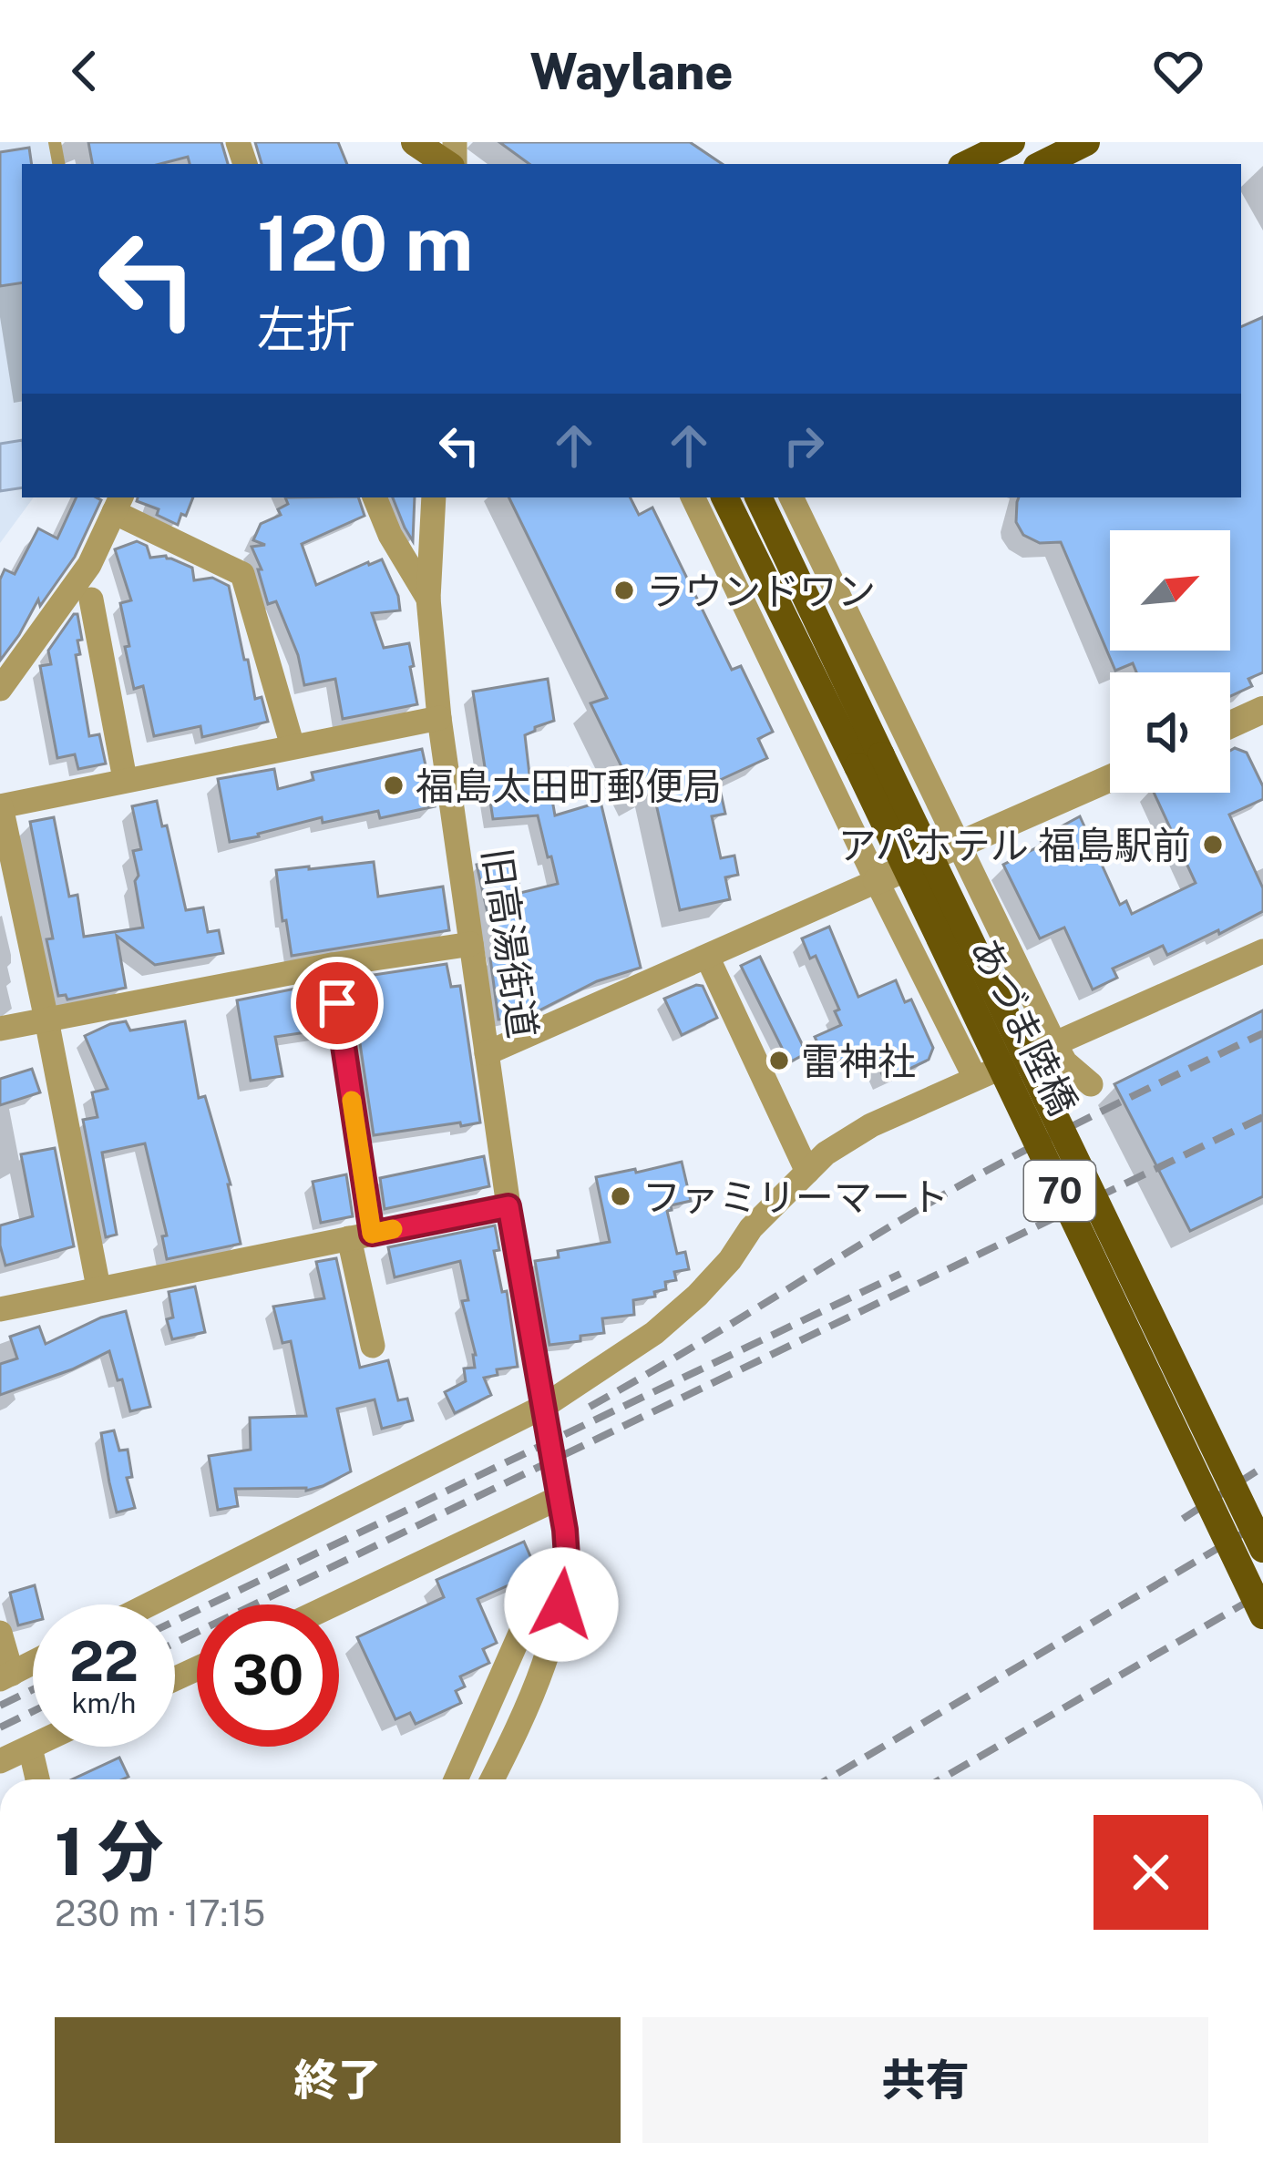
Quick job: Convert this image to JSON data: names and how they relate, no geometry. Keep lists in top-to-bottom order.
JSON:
{
  "streets": {
    "main road": ["あづま陸橋", "70"],
    "street": ["旧高湯街道"]
  },
  "crossings": [
    ["あづま陸橋", "70"]
  ],
  "places": [
    "ラウンドワン",
    "福島太田町郵便局",
    "アパホテル 福島駅前",
    "雷神社",
    "ファミリーマート"
  ],
  "north": "top right",
  "page": {
    "header": "Waylane",
    "turn": ["120 m", "左折"],
    "speed": "22 km/h",
    "limit": "30",
    "heading": ["1 分", "230 m · 17:15"],
    "buttons": ["終了", "共有"]
  }
}
